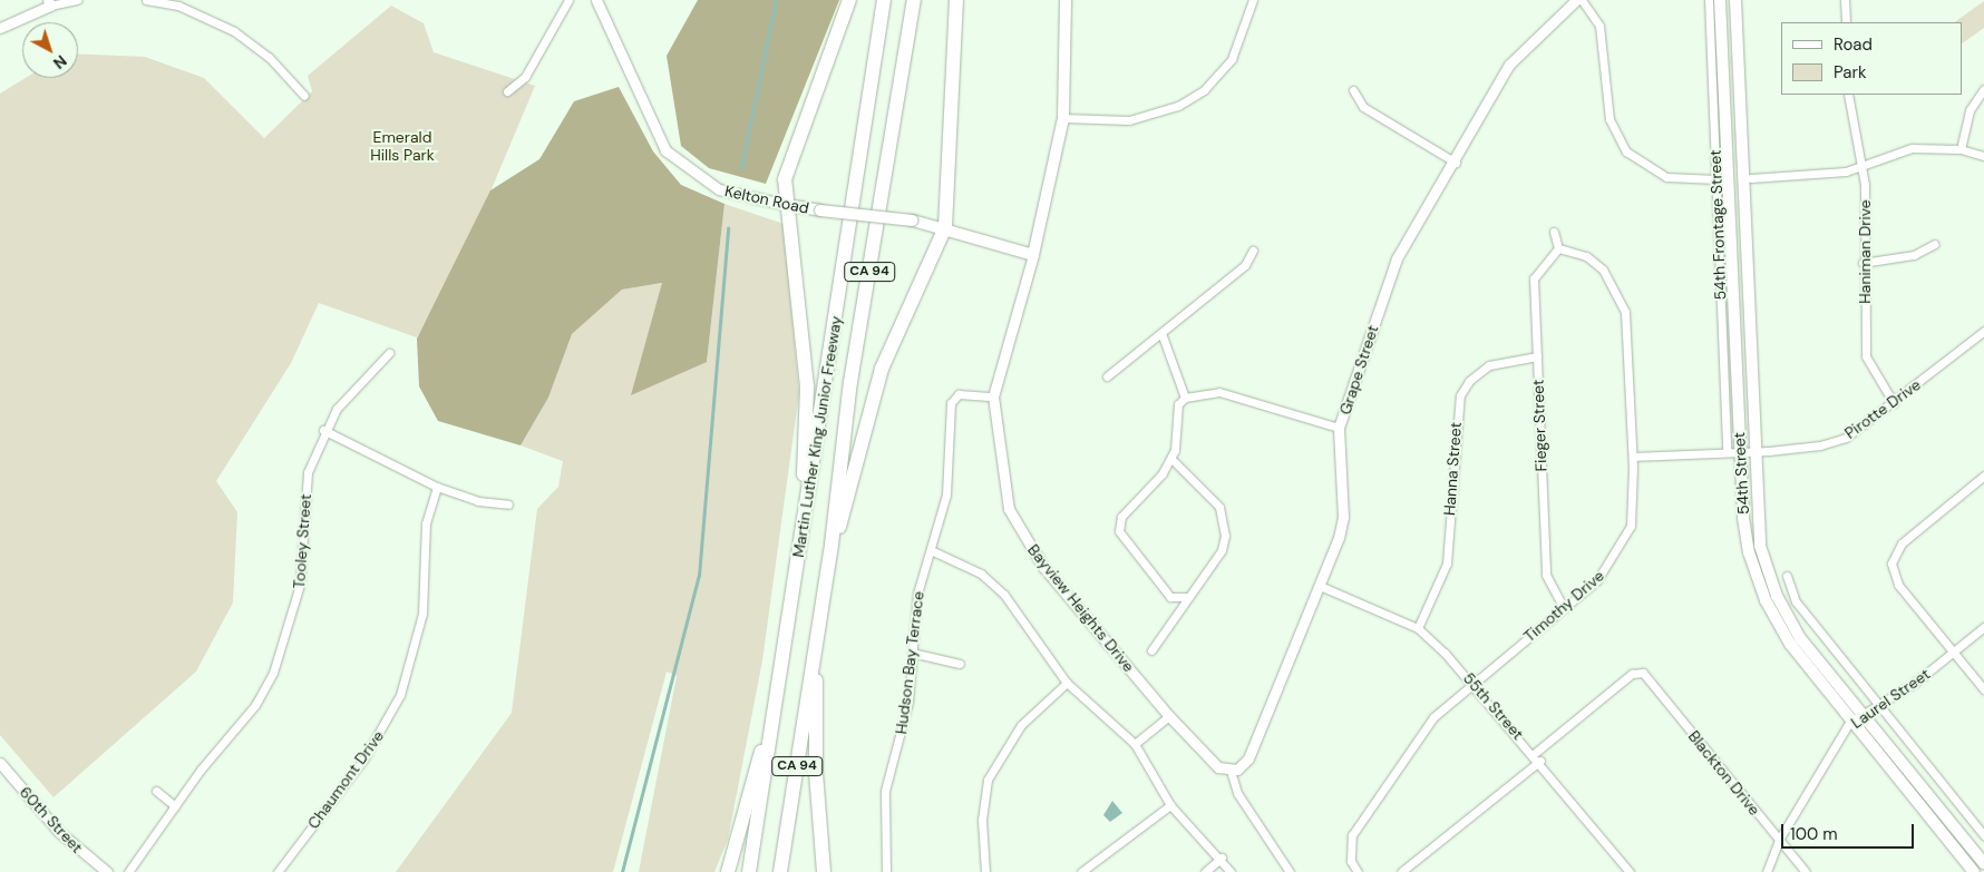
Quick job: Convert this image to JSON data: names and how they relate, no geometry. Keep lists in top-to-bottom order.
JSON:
{
  "streets": {
    "highway": ["CA 94", "Martin Luther King Junior Freeway"],
    "main road": ["Kelton Road", "54th Street", "Bayview Heights Drive"],
    "street": [
      "54th Frontage Street",
      "Haniman Drive",
      "Grape Street",
      "Pirotte Drive",
      "Fieger Street",
      "Hanna Street",
      "Tooley Street",
      "Timothy Drive",
      "Hudson Bay Terrace",
      "Laurel Street",
      "55th Street",
      "Blackton Drive",
      "Chaumont Drive",
      "60th Street"
    ]
  },
  "crossings": [
    ["Kelton Road", "Bayview Heights Drive"],
    ["54th Frontage Street", "Pirotte Drive"],
    ["Haniman Drive", "Pirotte Drive"],
    ["Grape Street", "Bayview Heights Drive"],
    ["Grape Street", "55th Street"],
    ["Pirotte Drive", "54th Street"],
    ["Pirotte Drive", "Timothy Drive"],
    ["Fieger Street", "Hanna Street"],
    ["Fieger Street", "Timothy Drive"],
    ["Hanna Street", "55th Street"],
    ["54th Street", "Laurel Street"],
    ["Timothy Drive", "55th Street"],
    ["Bayview Heights Drive", "Hudson Bay Terrace"],
    ["Laurel Street", "Blackton Drive"],
    ["55th Street", "Blackton Drive"]
  ],
  "parks": ["Emerald Hills Park"],
  "legend": ["Road", "Park"],
  "scale_bar": "100 m",
  "north": "bottom right"
}
